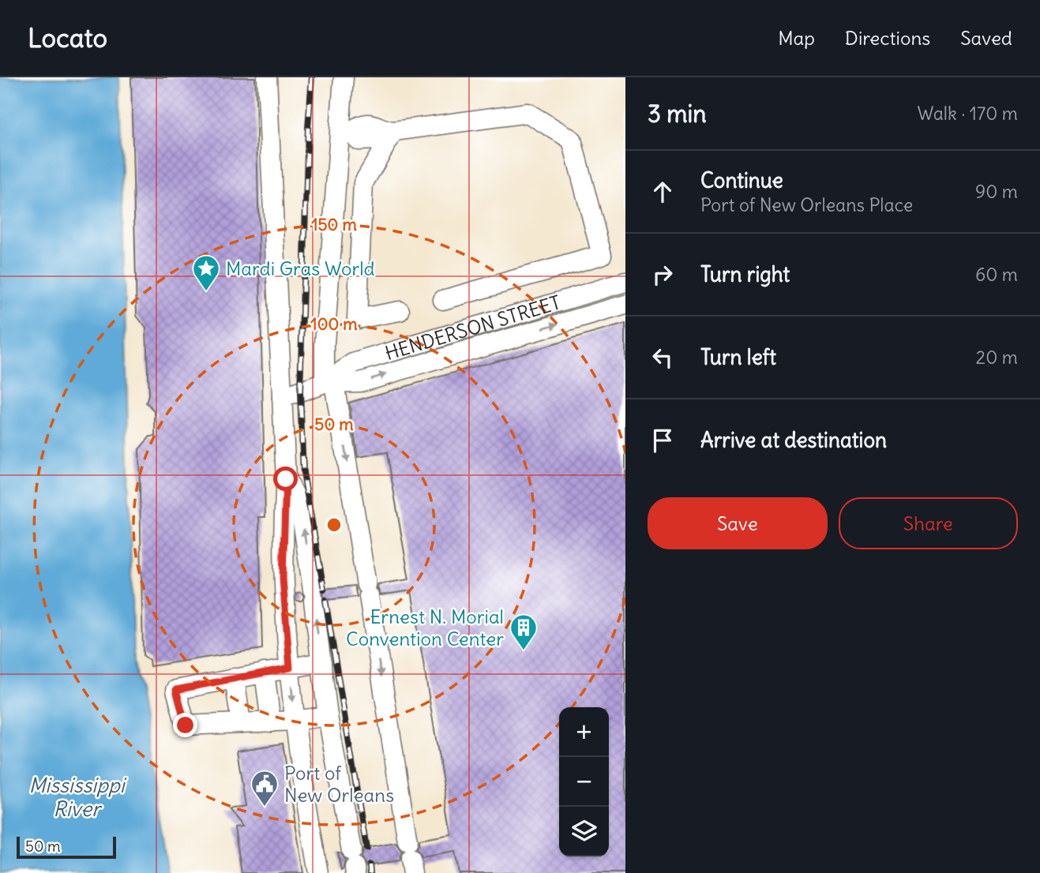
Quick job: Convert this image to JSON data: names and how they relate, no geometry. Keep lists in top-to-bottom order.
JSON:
{
  "streets": {
    "street": ["HENDERSON STREET"]
  },
  "water": ["Mississippi River"],
  "places": {
    "place": ["Mardi Gras World"],
    "building": ["Ernest N. Morial Convention Center"],
    "public building": ["Port of New Orleans"]
  },
  "scale_bar": "50 m",
  "page": {
    "header": "Locato",
    "nav": ["Map", "Directions", "Saved"],
    "heading": ["3 min", "Walk · 170 m"],
    "list": [
      ["Continue", "Port of New Orleans Place", "90 m"],
      ["Turn right", "60 m"],
      ["Turn left", "20 m"],
      "Arrive at destination"
    ],
    "buttons": ["Save", "Share"],
    "map_buttons": ["+", "−"],
    "scale": "50 m"
  },
  "rings": ["150 m", "100 m", "50 m"]
}
